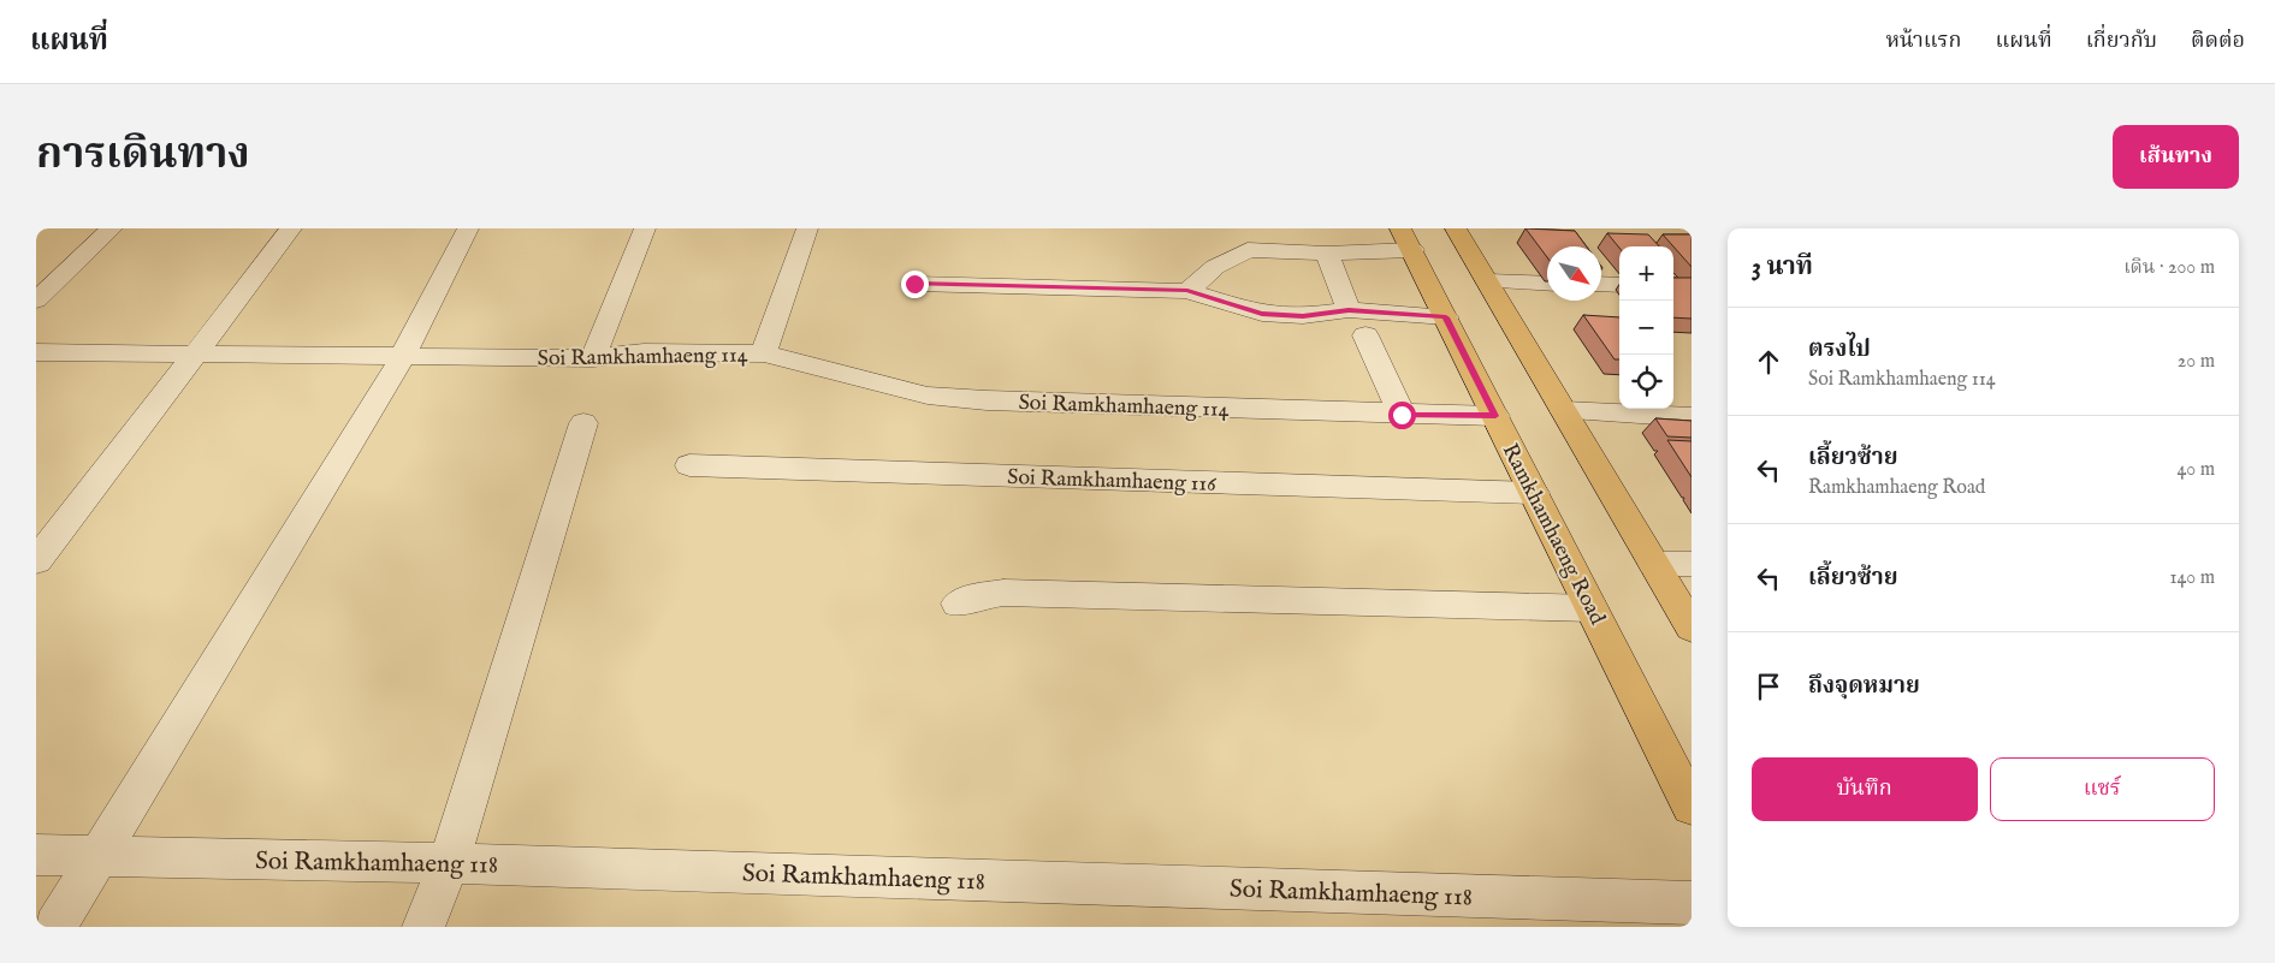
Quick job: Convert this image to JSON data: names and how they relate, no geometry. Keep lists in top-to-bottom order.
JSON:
{
  "streets": {
    "main road": ["Ramkhamhaeng Road"],
    "street": ["Soi Ramkhamhaeng 114", "Soi Ramkhamhaeng 116", "Soi Ramkhamhaeng 118"]
  },
  "crossings": [
    ["Soi Ramkhamhaeng 114", "Ramkhamhaeng Road"],
    ["Soi Ramkhamhaeng 116", "Ramkhamhaeng Road"]
  ],
  "north": "bottom right",
  "page": {
    "header": "แผนที่",
    "nav": [
      "หน้าแรก",
      "แผนที่",
      "เกี่ยวกับ",
      "ติดต่อ"
    ],
    "title": "การเดินทาง",
    "buttons": [
      "เส้นทาง",
      ["บันทึก", "แชร์"]
    ],
    "heading": ["3 นาที", "เดิน · 200 m"],
    "map_buttons": ["+", "−"],
    "list": [
      ["ตรงไป", "Soi Ramkhamhaeng 114", "20 m"],
      ["เลี้ยวซ้าย", "Ramkhamhaeng Road", "40 m"],
      ["เลี้ยวซ้าย", "140 m"],
      "ถึงจุดหมาย"
    ]
  }
}
